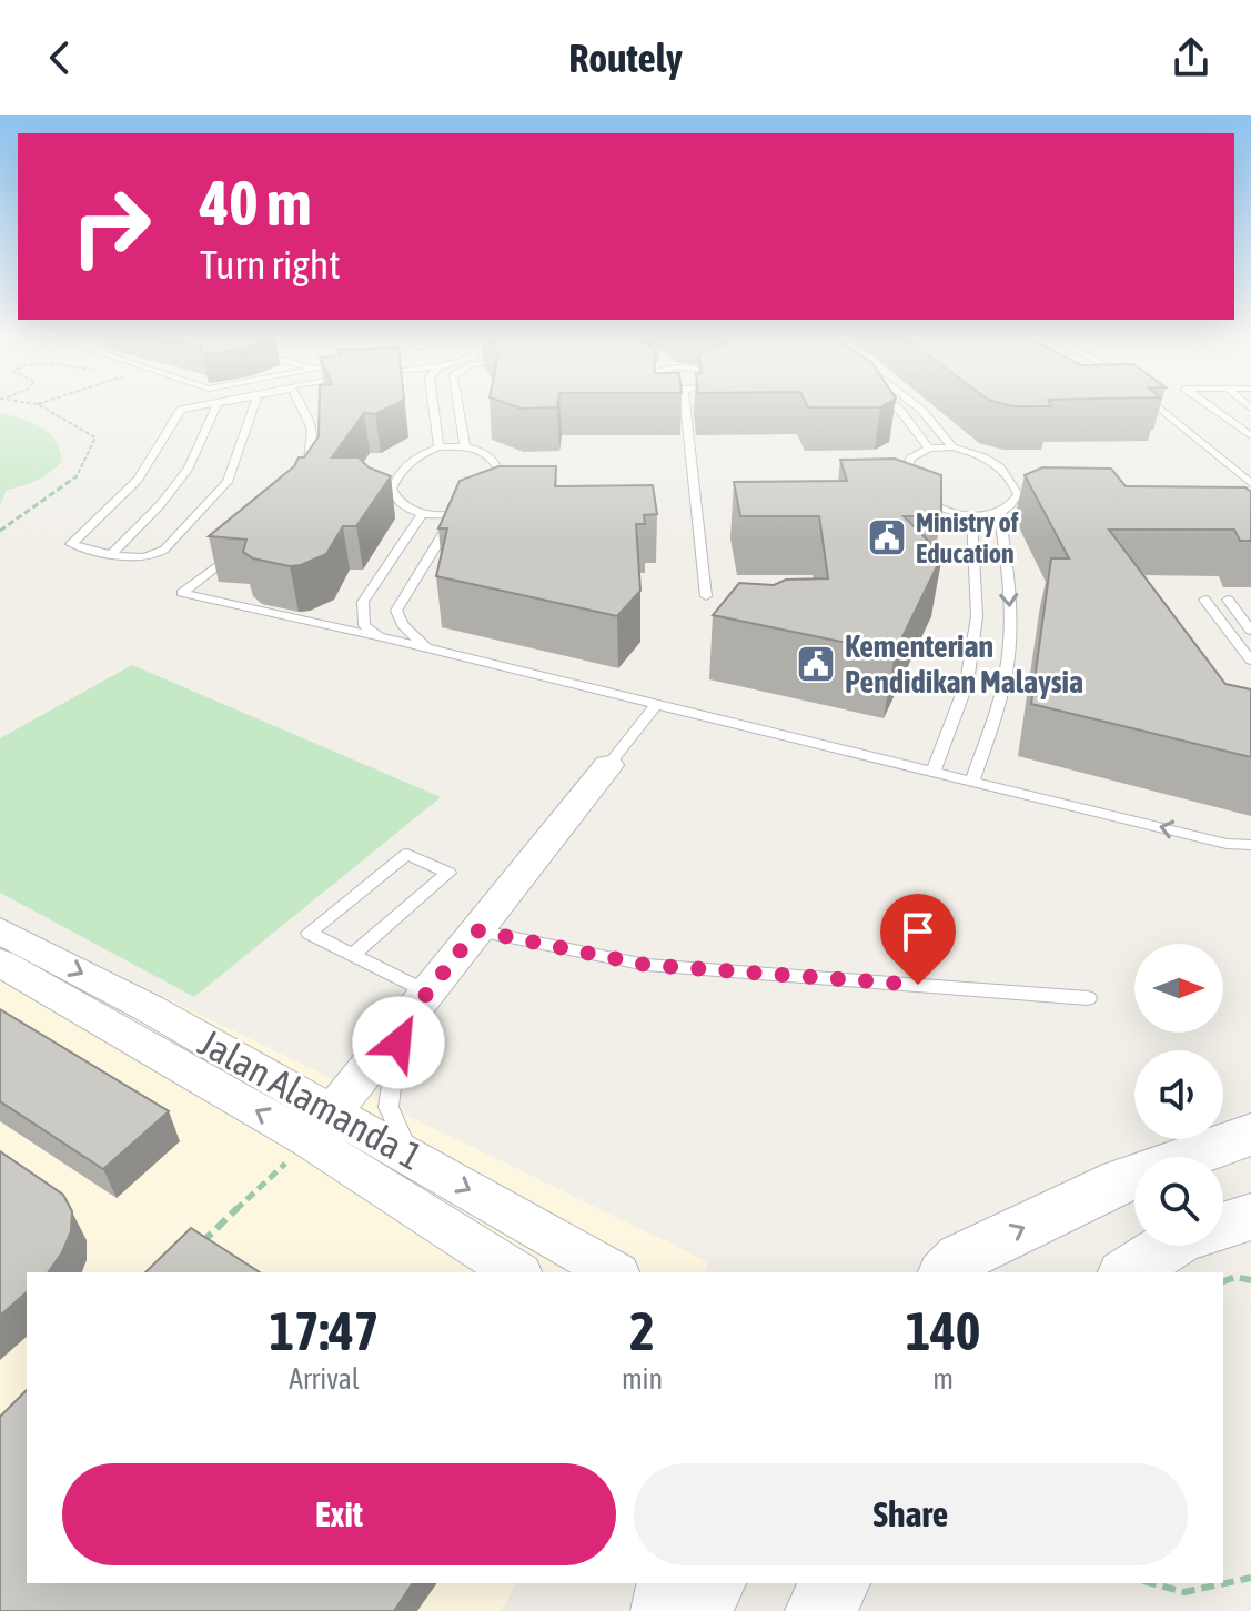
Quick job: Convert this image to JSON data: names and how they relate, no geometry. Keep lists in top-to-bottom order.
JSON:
{
  "streets": {
    "street": ["Jalan Alamanda 1"]
  },
  "places": {
    "public building": ["Ministry of Education", "Kementerian Pendidikan Malaysia"]
  },
  "north": "right",
  "page": {
    "header": "Routely",
    "turn": ["40 m", "Turn right"],
    "eta": [
      "17:47",
      "Arrival",
      "2",
      "min",
      "140",
      "m"
    ],
    "buttons": ["Exit", "Share"]
  }
}
